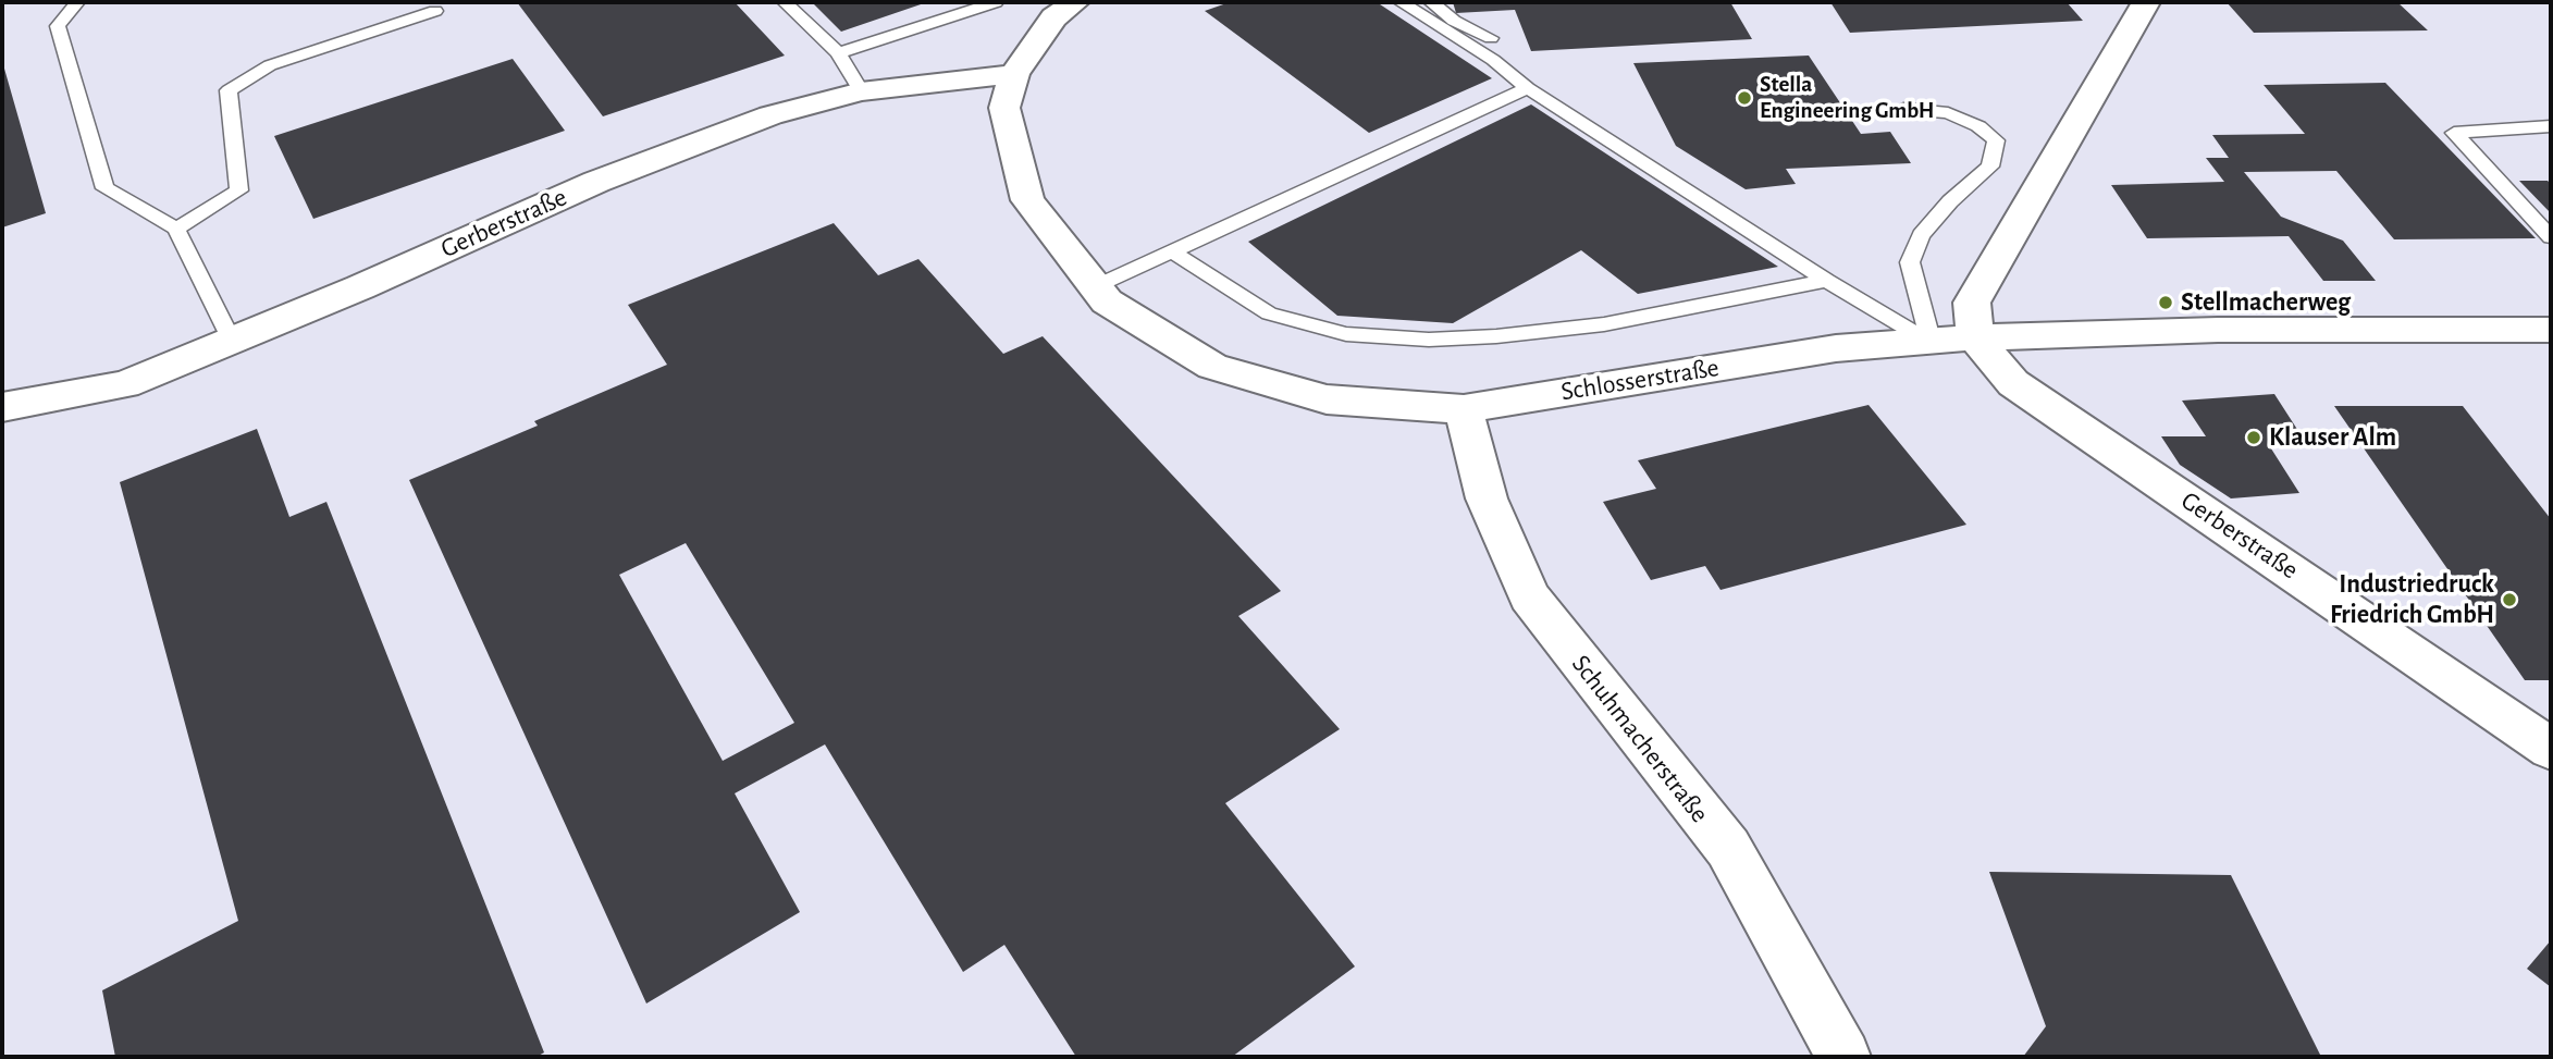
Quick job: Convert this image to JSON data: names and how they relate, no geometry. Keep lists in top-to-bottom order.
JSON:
{
  "streets": {
    "street": ["Gerberstraße", "Schlosserstraße", "Schuhmacherstraße"]
  },
  "crossings": [
    ["Gerberstraße", "Schlosserstraße"],
    ["Schlosserstraße", "Schuhmacherstraße"]
  ],
  "places": [
    "Stella Engineering GmbH",
    "Stellmacherweg",
    "Klauser Alm",
    "Industriedruck Friedrich GmbH"
  ]
}
